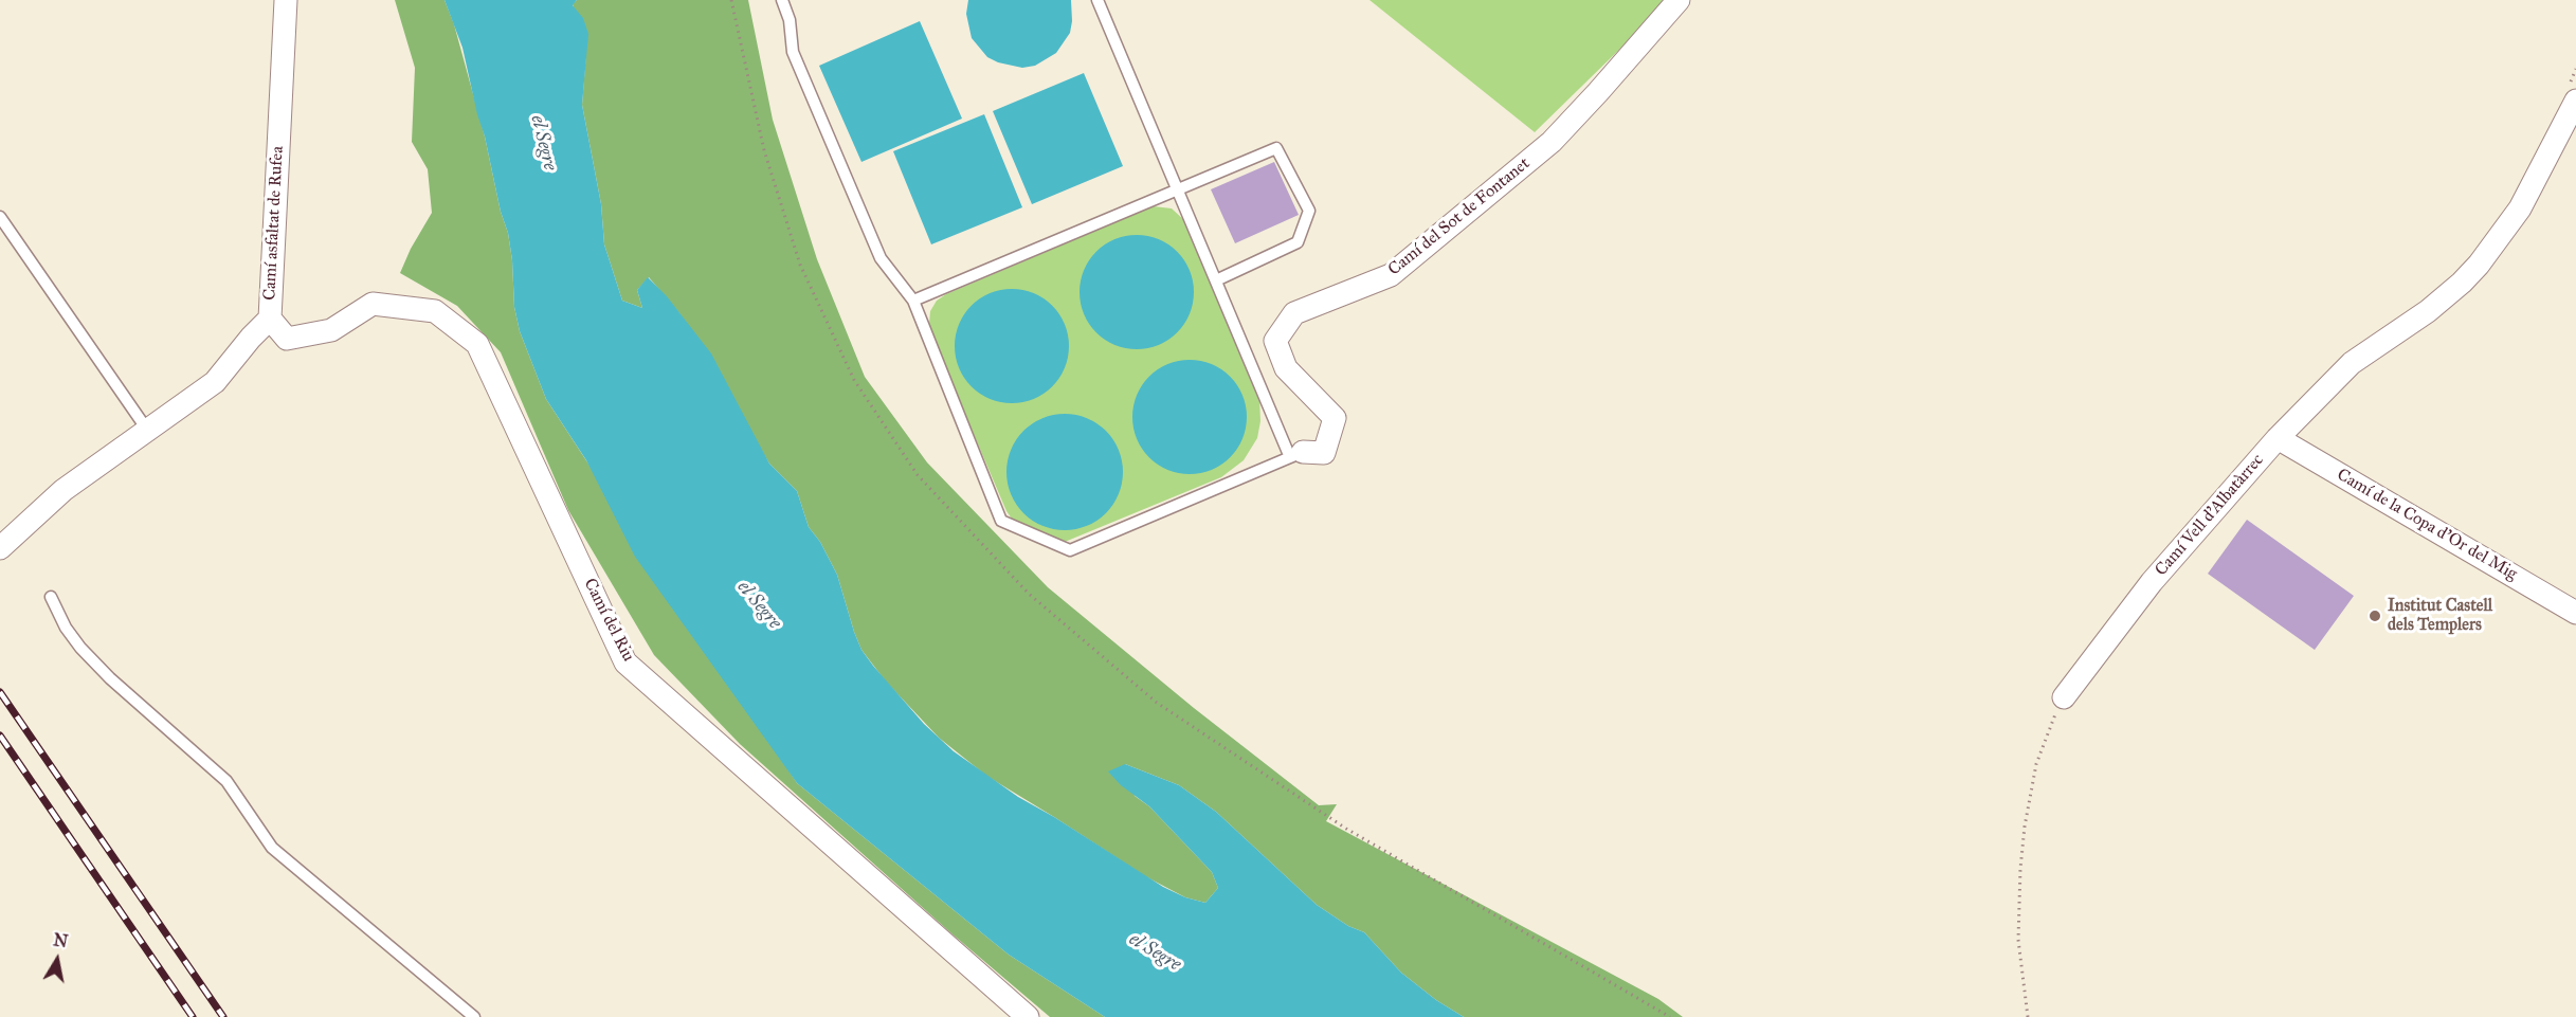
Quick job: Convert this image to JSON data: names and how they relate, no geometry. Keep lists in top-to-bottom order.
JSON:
{
  "streets": {
    "street": [
      "Camí del Sot de Fontanet",
      "Camí asfaltat de Rufea",
      "Camí Vell d'Albatàrrec",
      "Camí de la Copa d'Or del Mig",
      "Camí del Riu"
    ]
  },
  "crossings": [
    ["Camí asfaltat de Rufea", "Camí del Riu"],
    ["Camí Vell d'Albatàrrec", "Camí de la Copa d'Or del Mig"]
  ],
  "water": ["el Segre"],
  "places": ["Institut Castell dels Templers"],
  "north": "top"
}
